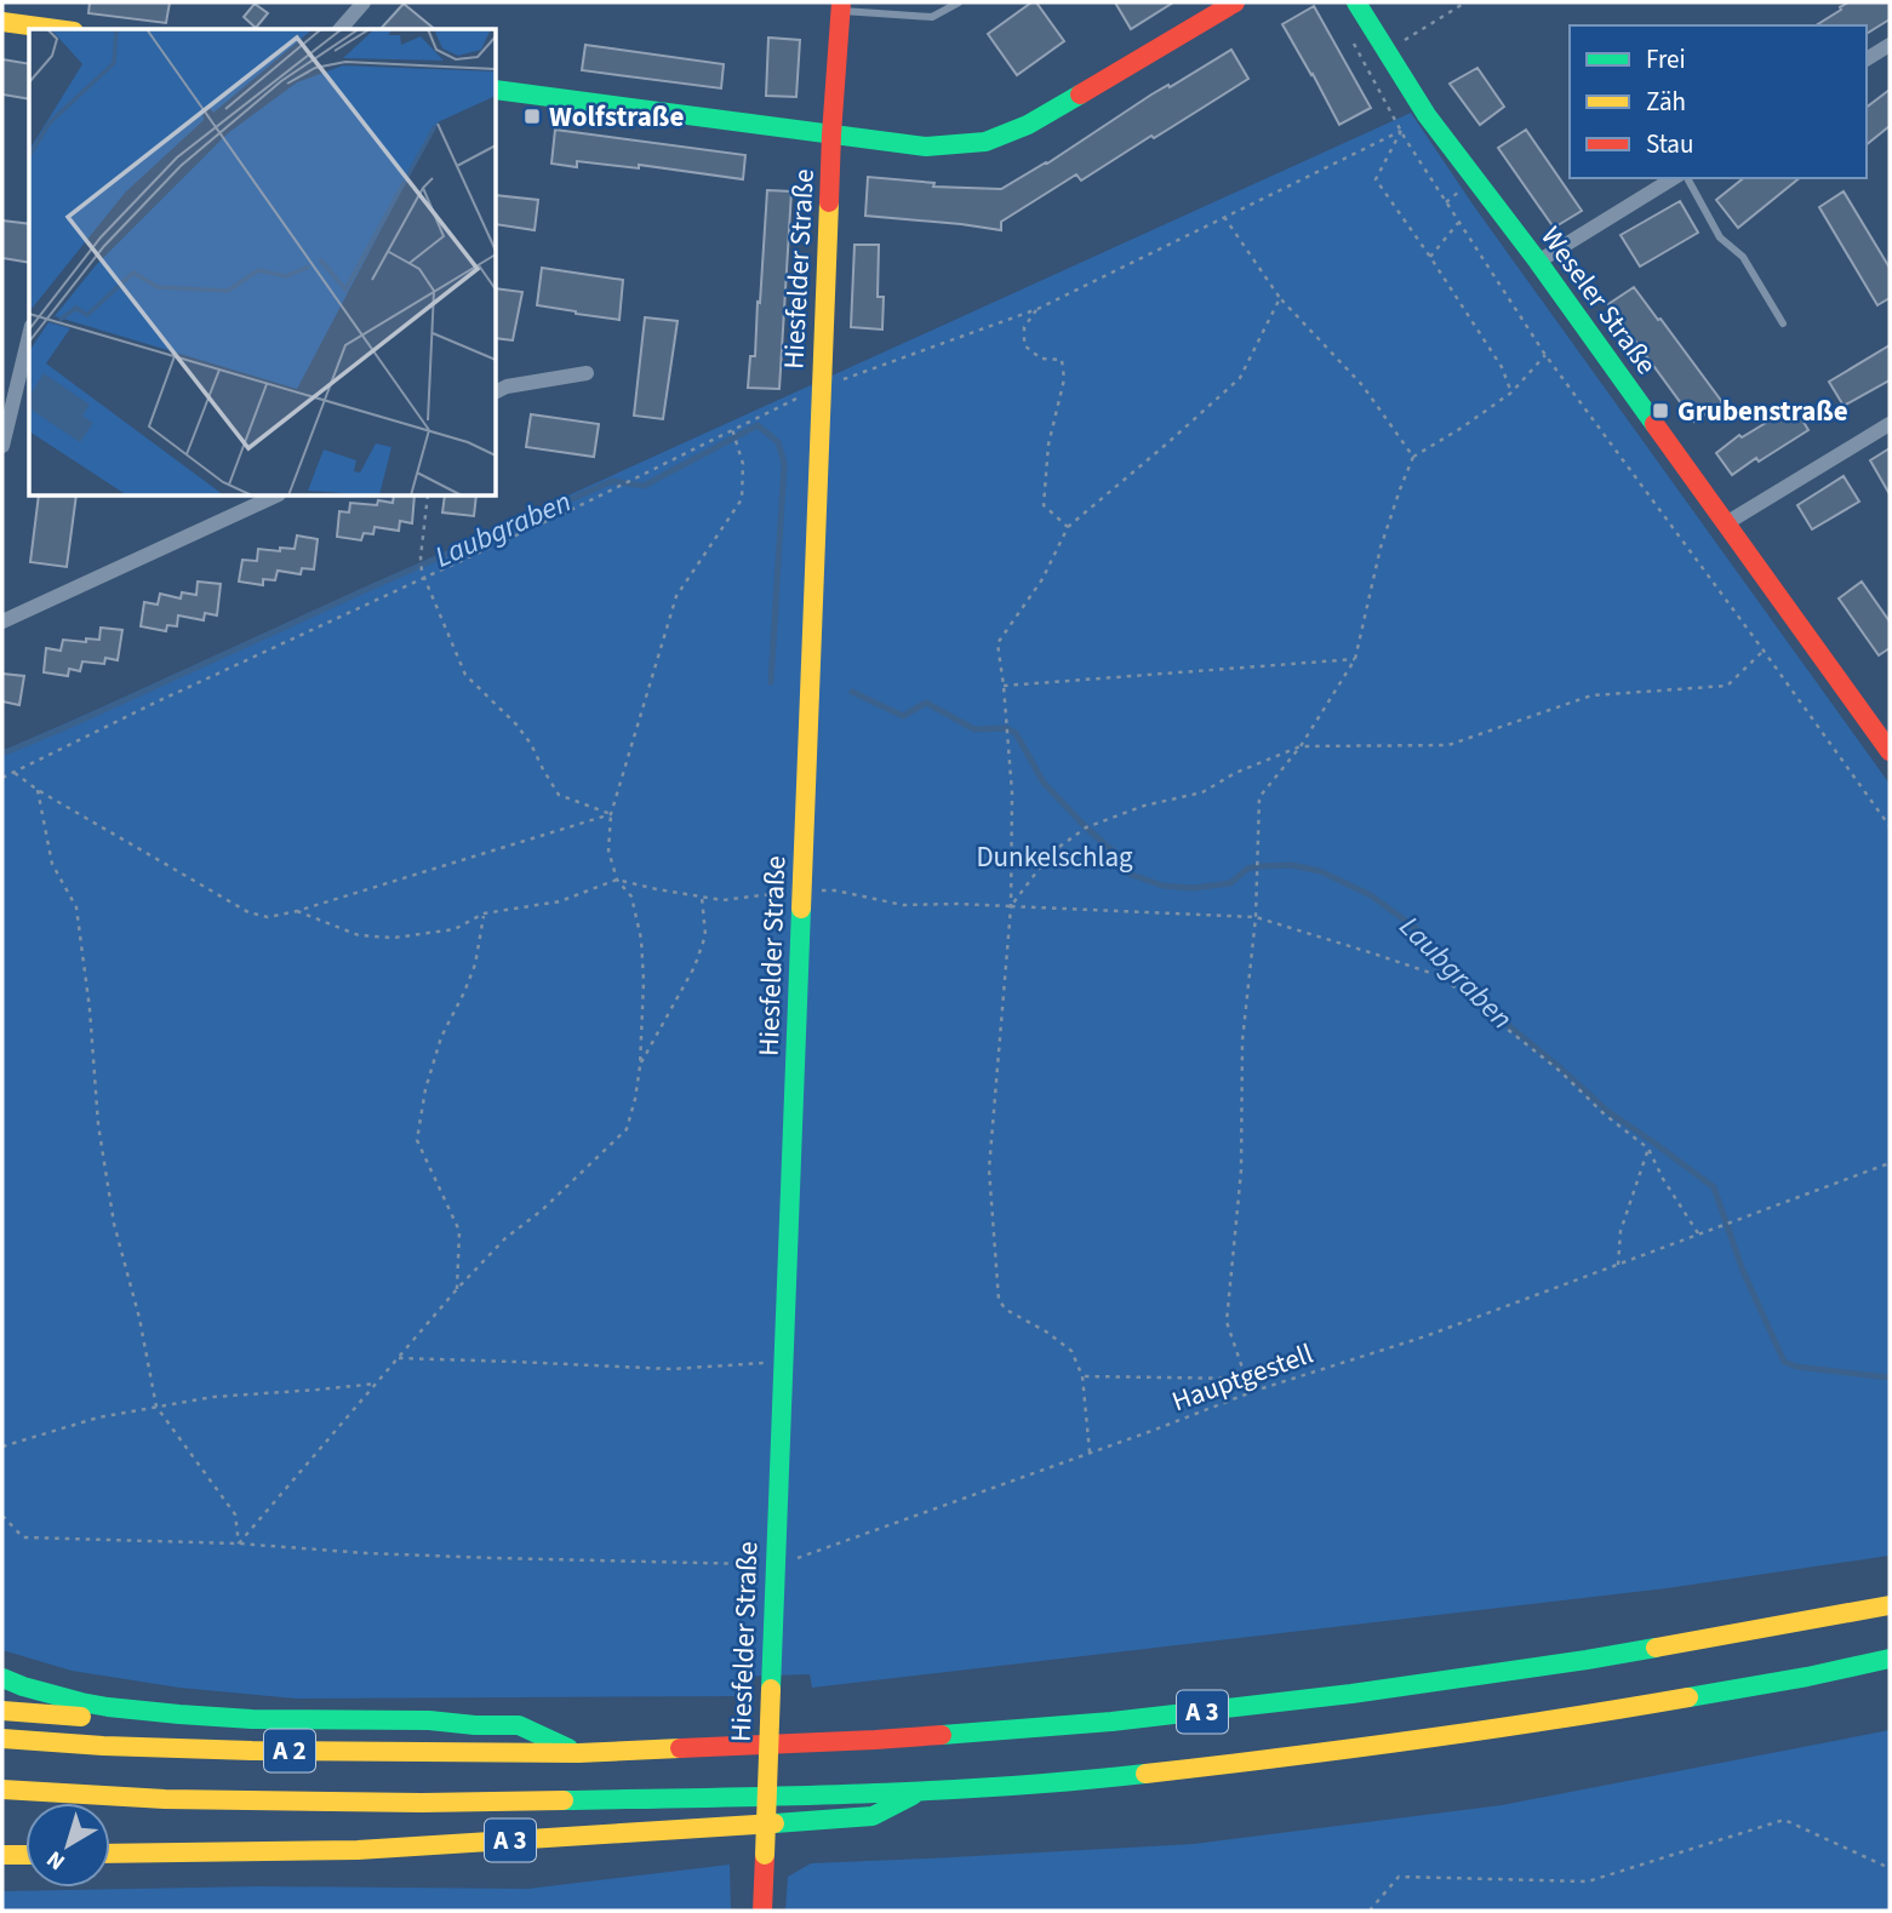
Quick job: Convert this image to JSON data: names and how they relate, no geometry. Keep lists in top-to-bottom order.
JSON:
{
  "streets": {
    "main road": [
      "Hiesfelder Straße",
      "Weseler Straße",
      "A 3",
      "A 2"
    ],
    "path": ["Hauptgestell"]
  },
  "crossings": [
    ["Hiesfelder Straße", "Hauptgestell"],
    ["A 3", "A 2"]
  ],
  "water": ["Laubgraben"],
  "parks": ["Dunkelschlag"],
  "places": {
    "transit": ["Wolfstraße", "Grubenstraße"]
  },
  "legend": ["Frei", "Zäh", "Stau"],
  "north": "bottom left"
}
